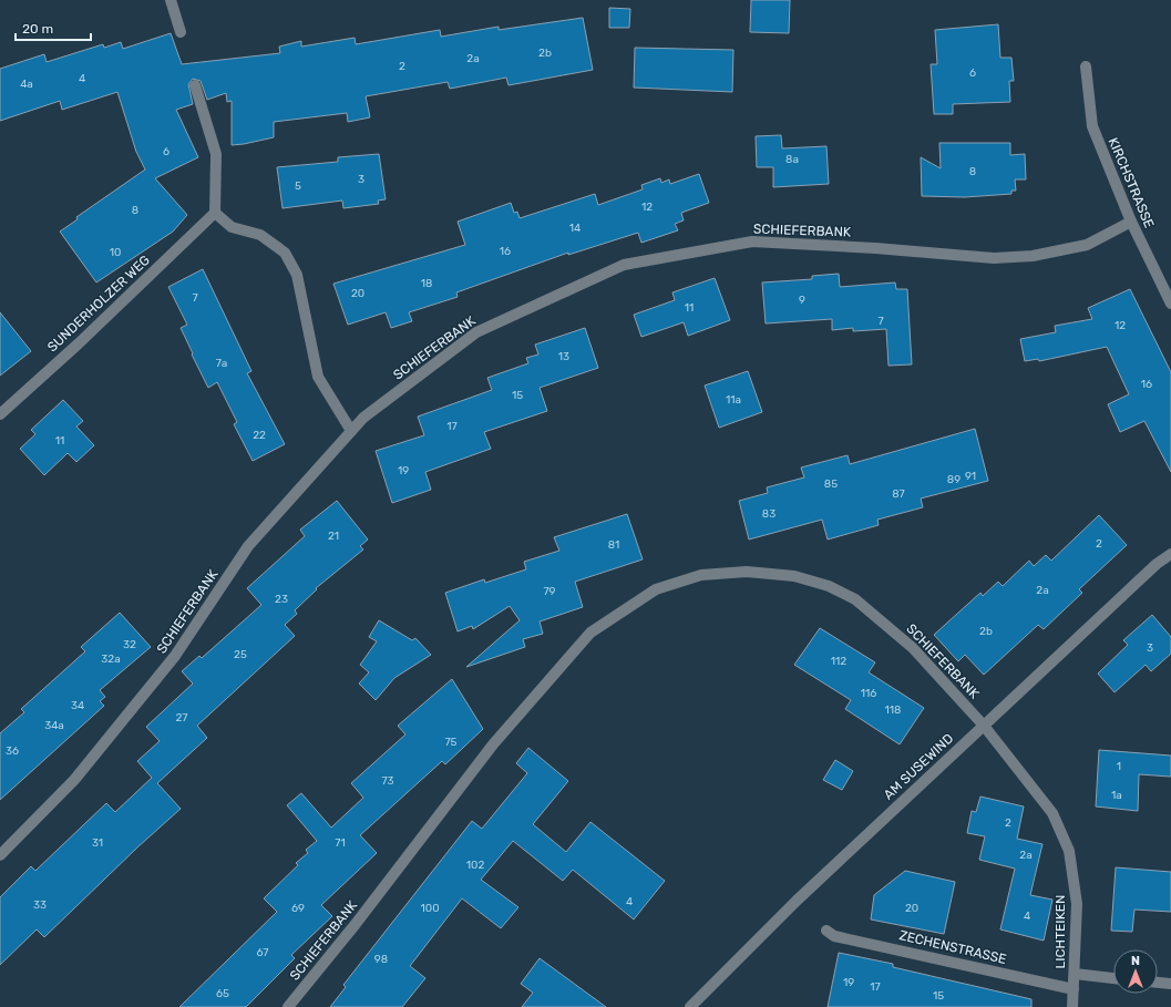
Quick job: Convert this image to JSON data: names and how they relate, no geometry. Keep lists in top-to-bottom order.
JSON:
{
  "streets": {
    "street": [
      "KIRCHSTRASSE",
      "SCHIEFERBANK",
      "SUNDERHOLZER WEG",
      "AM SUSEWIND",
      "LICHTEIKEN",
      "ZECHENSTRASSE"
    ]
  },
  "crossings": [
    ["KIRCHSTRASSE", "SCHIEFERBANK"],
    ["SCHIEFERBANK", "AM SUSEWIND"],
    ["SCHIEFERBANK", "LICHTEIKEN"],
    ["AM SUSEWIND", "LICHTEIKEN"],
    ["LICHTEIKEN", "ZECHENSTRASSE"]
  ],
  "house_numbers": [
    "2b",
    "2a",
    "2",
    "6",
    "4",
    "4a",
    "6",
    "8a",
    "8",
    "3",
    "5",
    "12",
    "8",
    "14",
    "16",
    "10",
    "18",
    "20",
    "7",
    "9",
    "11",
    "7",
    "12",
    "13",
    "7a",
    "16",
    "15",
    "11a",
    "17",
    "22",
    "11",
    "19",
    "91",
    "89",
    "85",
    "87",
    "83",
    "21",
    "2",
    "81",
    "2a",
    "79",
    "23",
    "2b",
    "32",
    "3",
    "25",
    "32a",
    "112",
    "116",
    "34",
    "118",
    "27",
    "34a",
    "75",
    "36",
    "1",
    "73",
    "1a",
    "2",
    "31",
    "71",
    "2a",
    "102",
    "4",
    "33",
    "69",
    "100",
    "20",
    "4",
    "67",
    "98",
    "19",
    "17",
    "65",
    "15"
  ],
  "scale_bar": "20 m",
  "north": "top"
}
